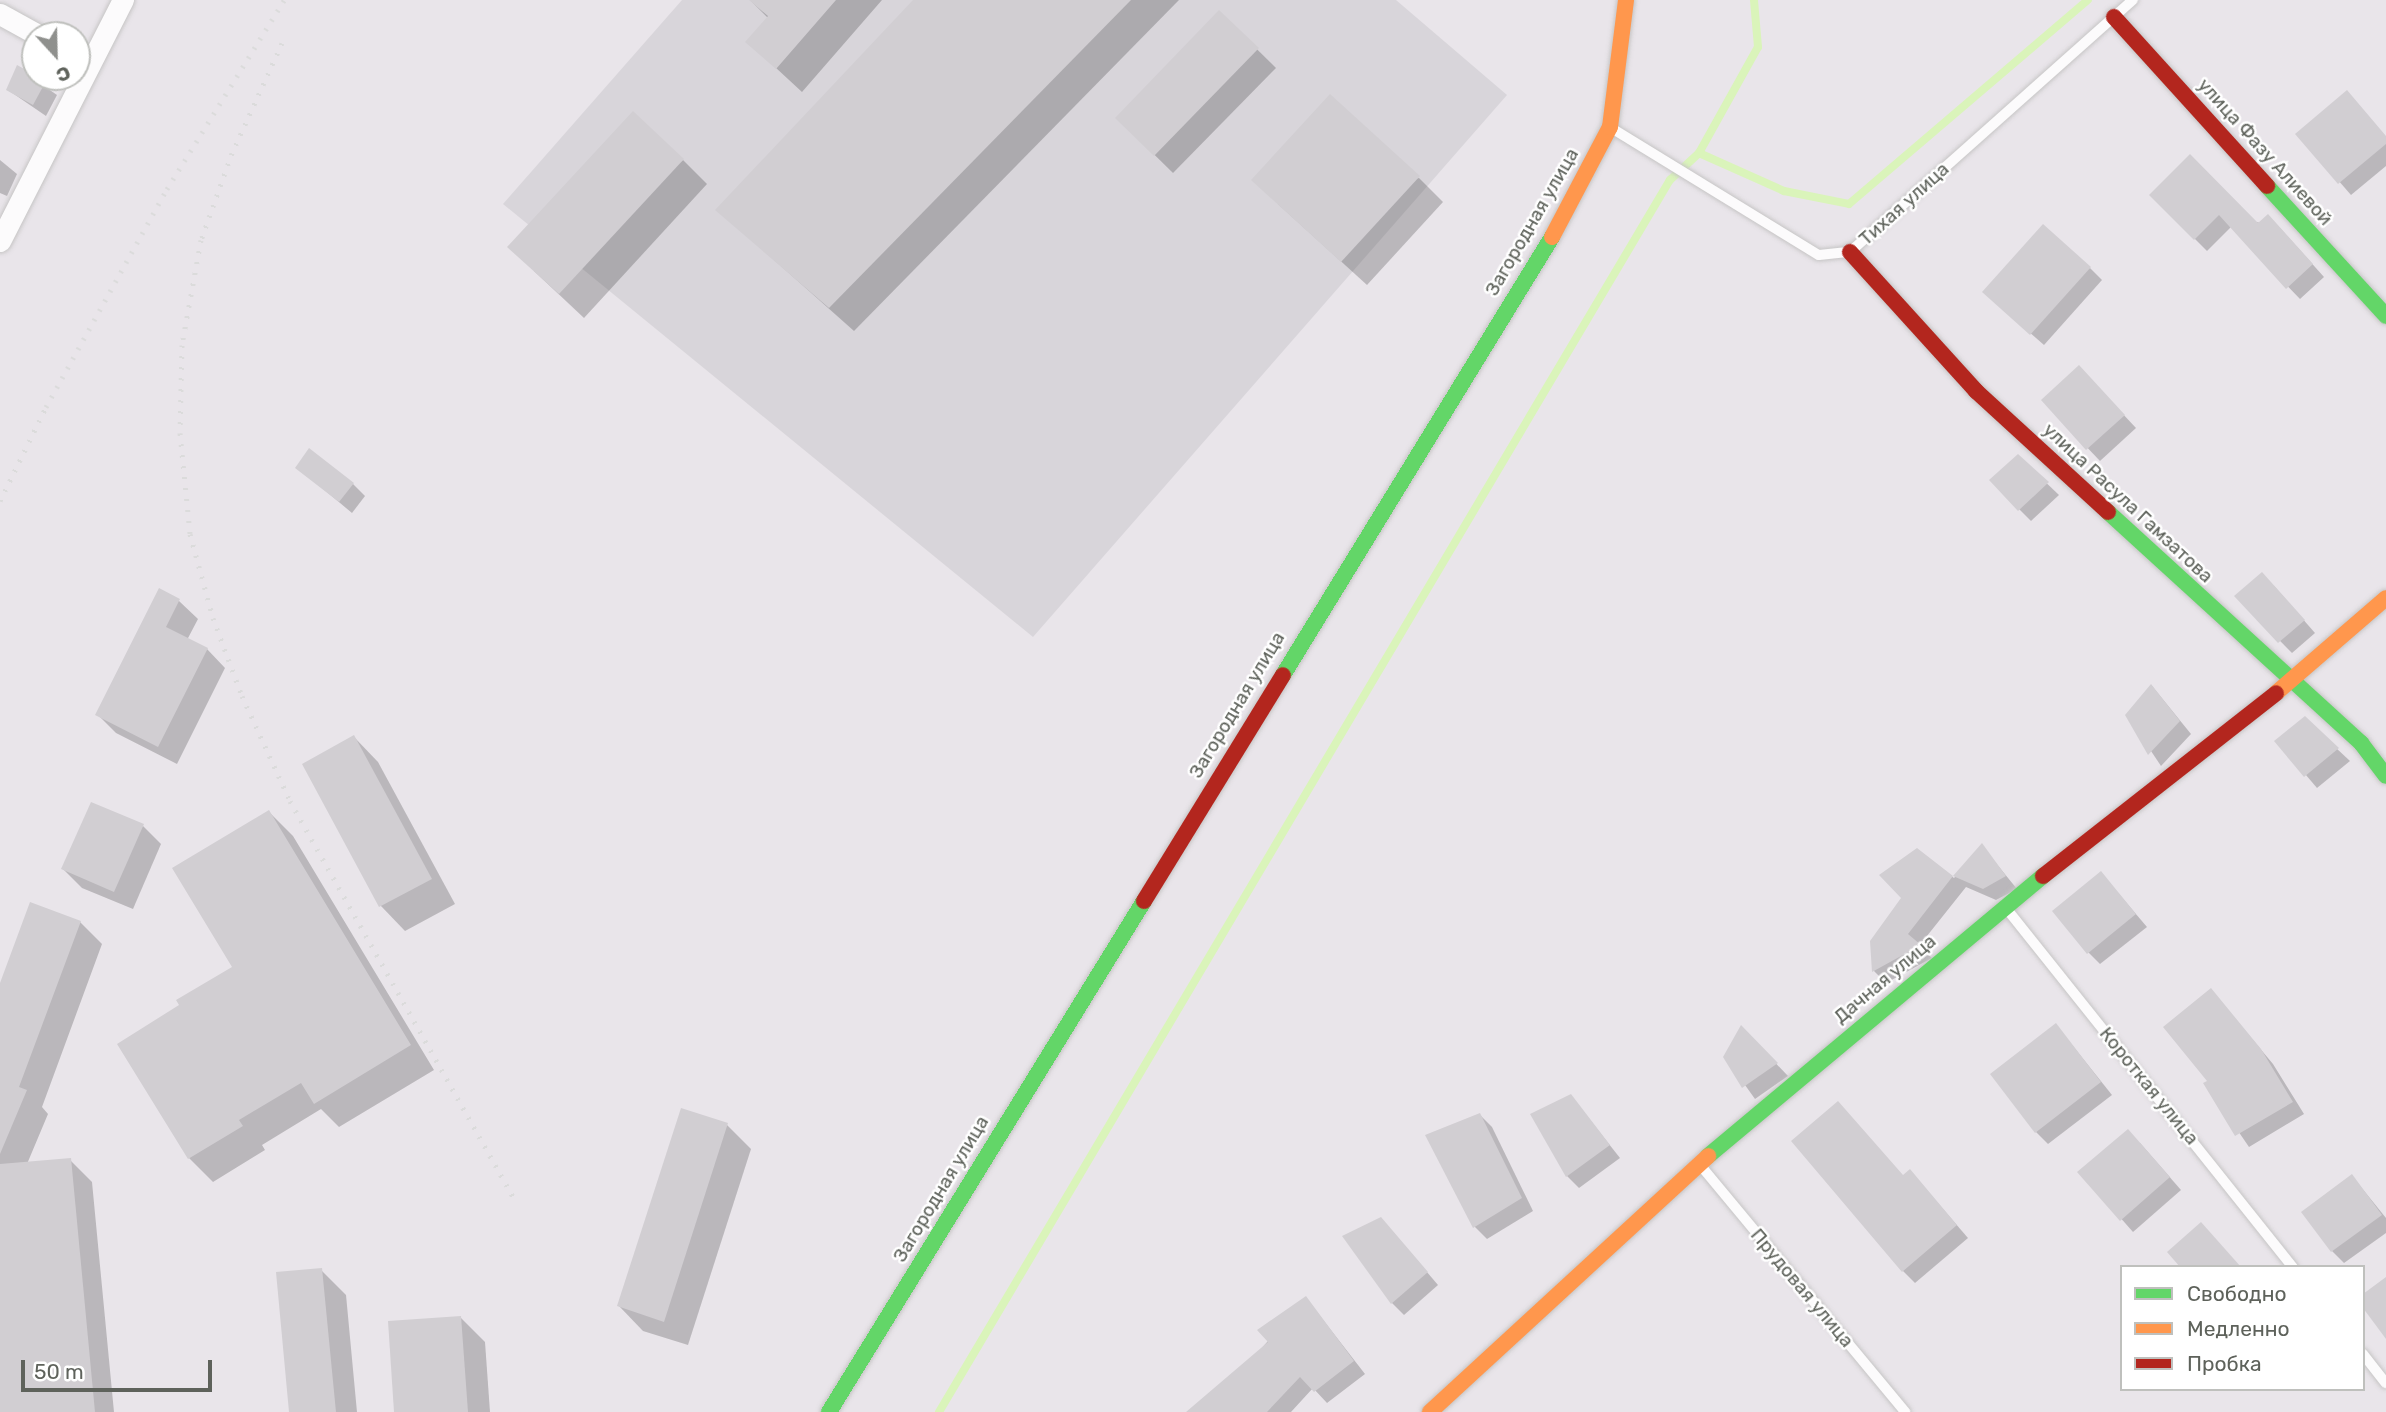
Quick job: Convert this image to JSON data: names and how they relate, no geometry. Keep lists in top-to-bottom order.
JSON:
{
  "streets": {
    "street": [
      "улица Фазу Алиевой",
      "Загородная улица",
      "улица Расула Гамзатова",
      "Дачная улица"
    ],
    "lane": ["Тихая улица", "Короткая улица", "Прудовая улица"]
  },
  "crossings": [
    ["улица Фазу Алиевой", "Тихая улица"],
    ["Тихая улица", "Загородная улица"],
    ["Тихая улица", "улица Расула Гамзатова"],
    ["улица Расула Гамзатова", "Дачная улица"],
    ["Дачная улица", "Короткая улица"],
    ["Дачная улица", "Прудовая улица"]
  ],
  "legend": ["Свободно", "Медленно", "Пробка"],
  "scale_bar": "50 m",
  "north": "bottom"
}
